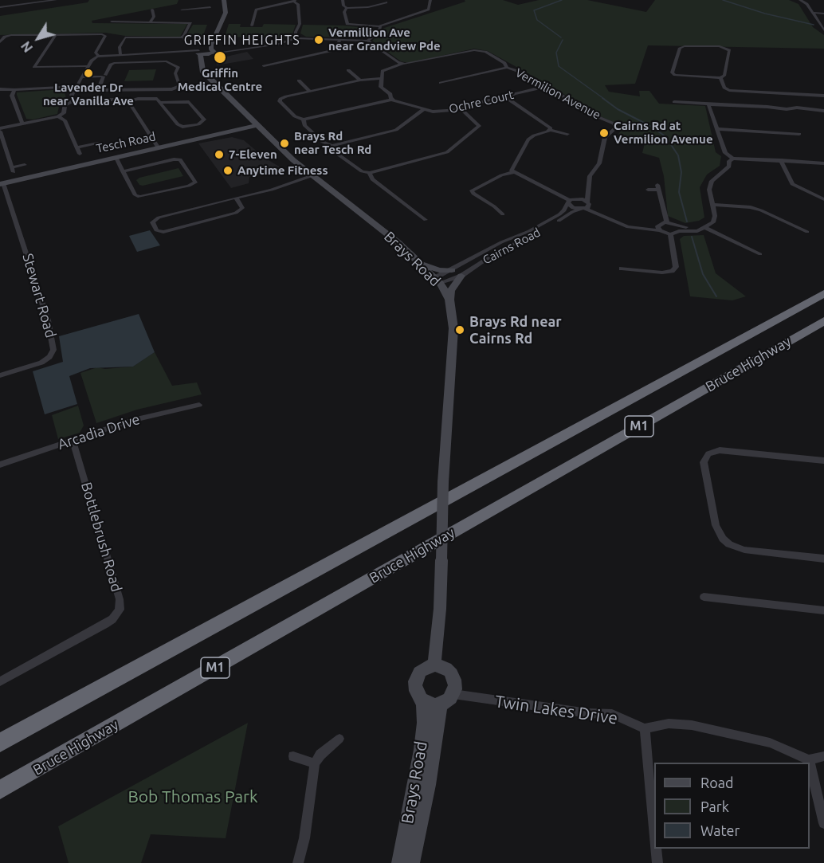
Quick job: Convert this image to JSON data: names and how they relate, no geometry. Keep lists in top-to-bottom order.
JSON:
{
  "streets": {
    "highway": ["Bruce Highway", "M1"],
    "main road": ["Tesch Road", "Brays Road"],
    "street": [
      "Vermilion Avenue",
      "Ochre Court",
      "Cairns Road",
      "Stewart Road",
      "Arcadia Drive",
      "Bottlebrush Road",
      "Twin Lakes Drive"
    ]
  },
  "crossings": [
    ["Vermilion Avenue", "Ochre Court"],
    ["Tesch Road", "Brays Road"],
    ["Tesch Road", "Stewart Road"],
    ["Cairns Road", "Brays Road"],
    ["Brays Road", "Twin Lakes Drive"],
    ["Arcadia Drive", "Bottlebrush Road"]
  ],
  "districts": ["GRIFFIN HEIGHTS"],
  "parks": ["Bob Thomas Park"],
  "places": [
    "Vermillion Ave near Grandview Pde",
    "Griffin Medical Centre",
    "Lavender Dr near Vanilla Ave",
    "Cairns Rd at Vermilion Avenue",
    "Brays Rd near Tesch Rd",
    "7-Eleven",
    "Anytime Fitness",
    "Brays Rd near Cairns Rd"
  ],
  "legend": ["Road", "Park", "Water"],
  "north": "bottom left"
}
